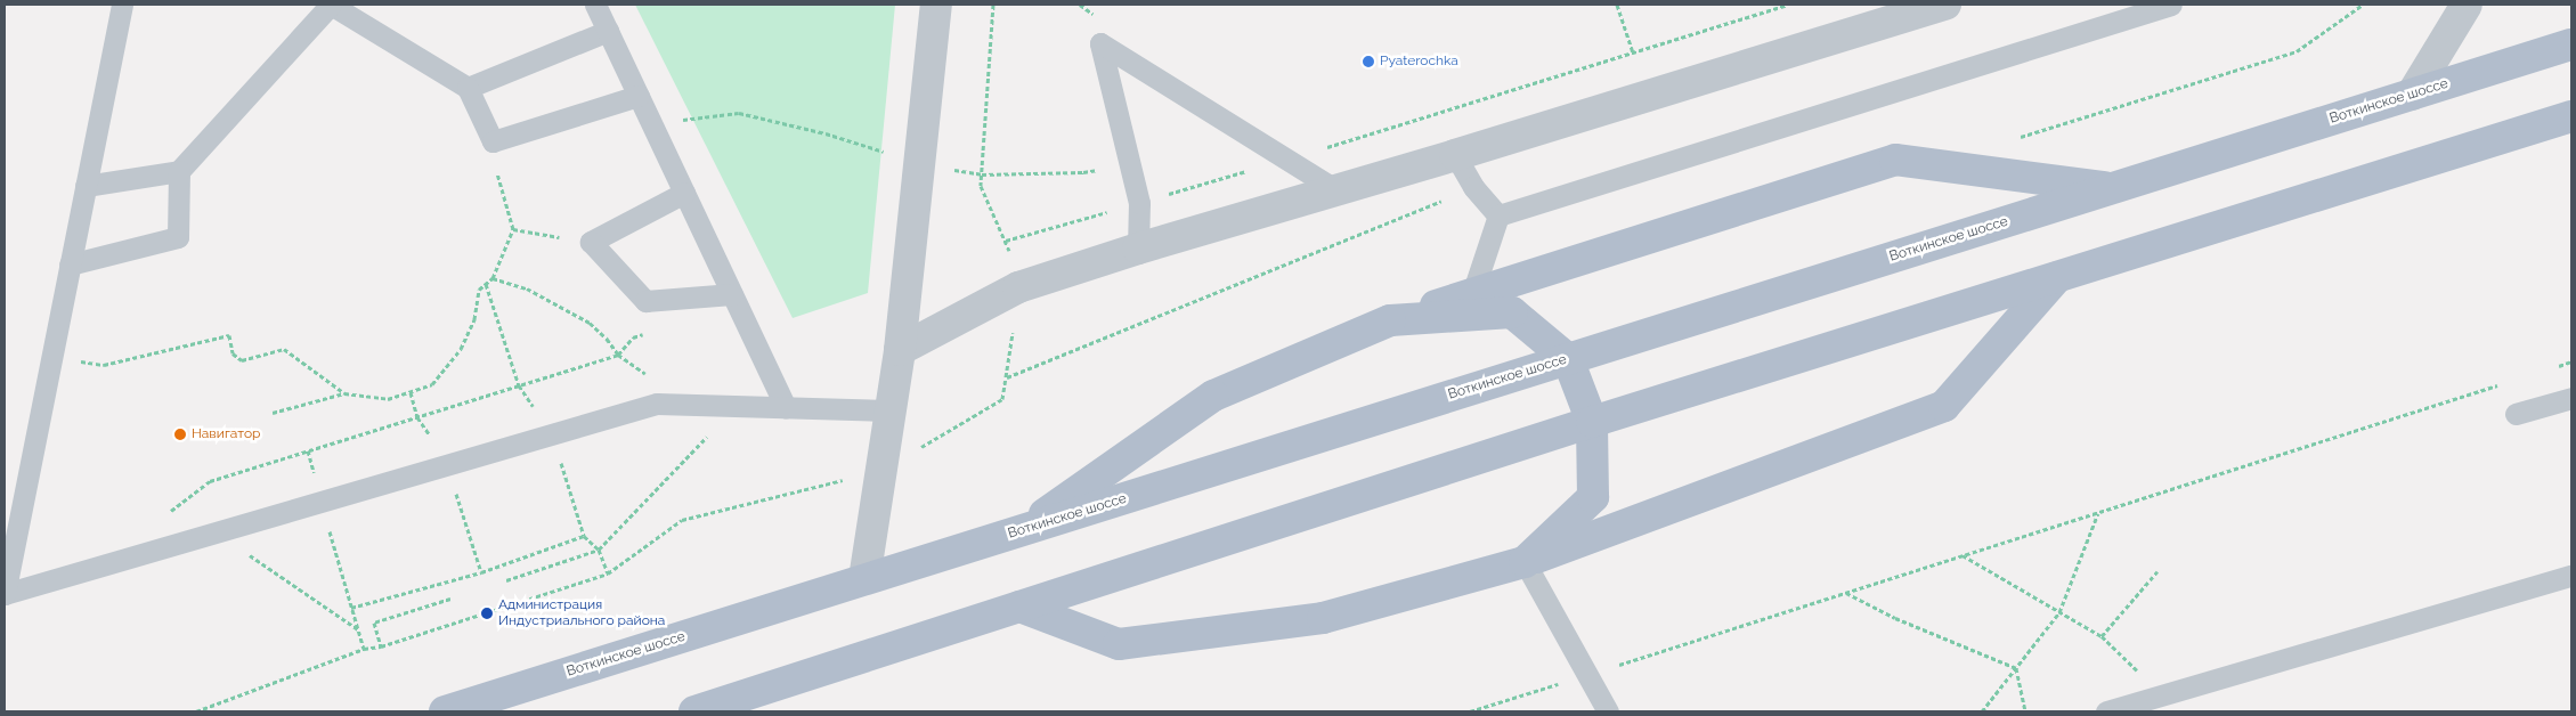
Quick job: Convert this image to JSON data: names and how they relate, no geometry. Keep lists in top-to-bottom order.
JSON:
{
  "streets": {
    "main road": ["Воткинское шоссе"]
  },
  "places": ["Pyaterochka", "Навигатор", "Администрация Индустриального района"]
}
